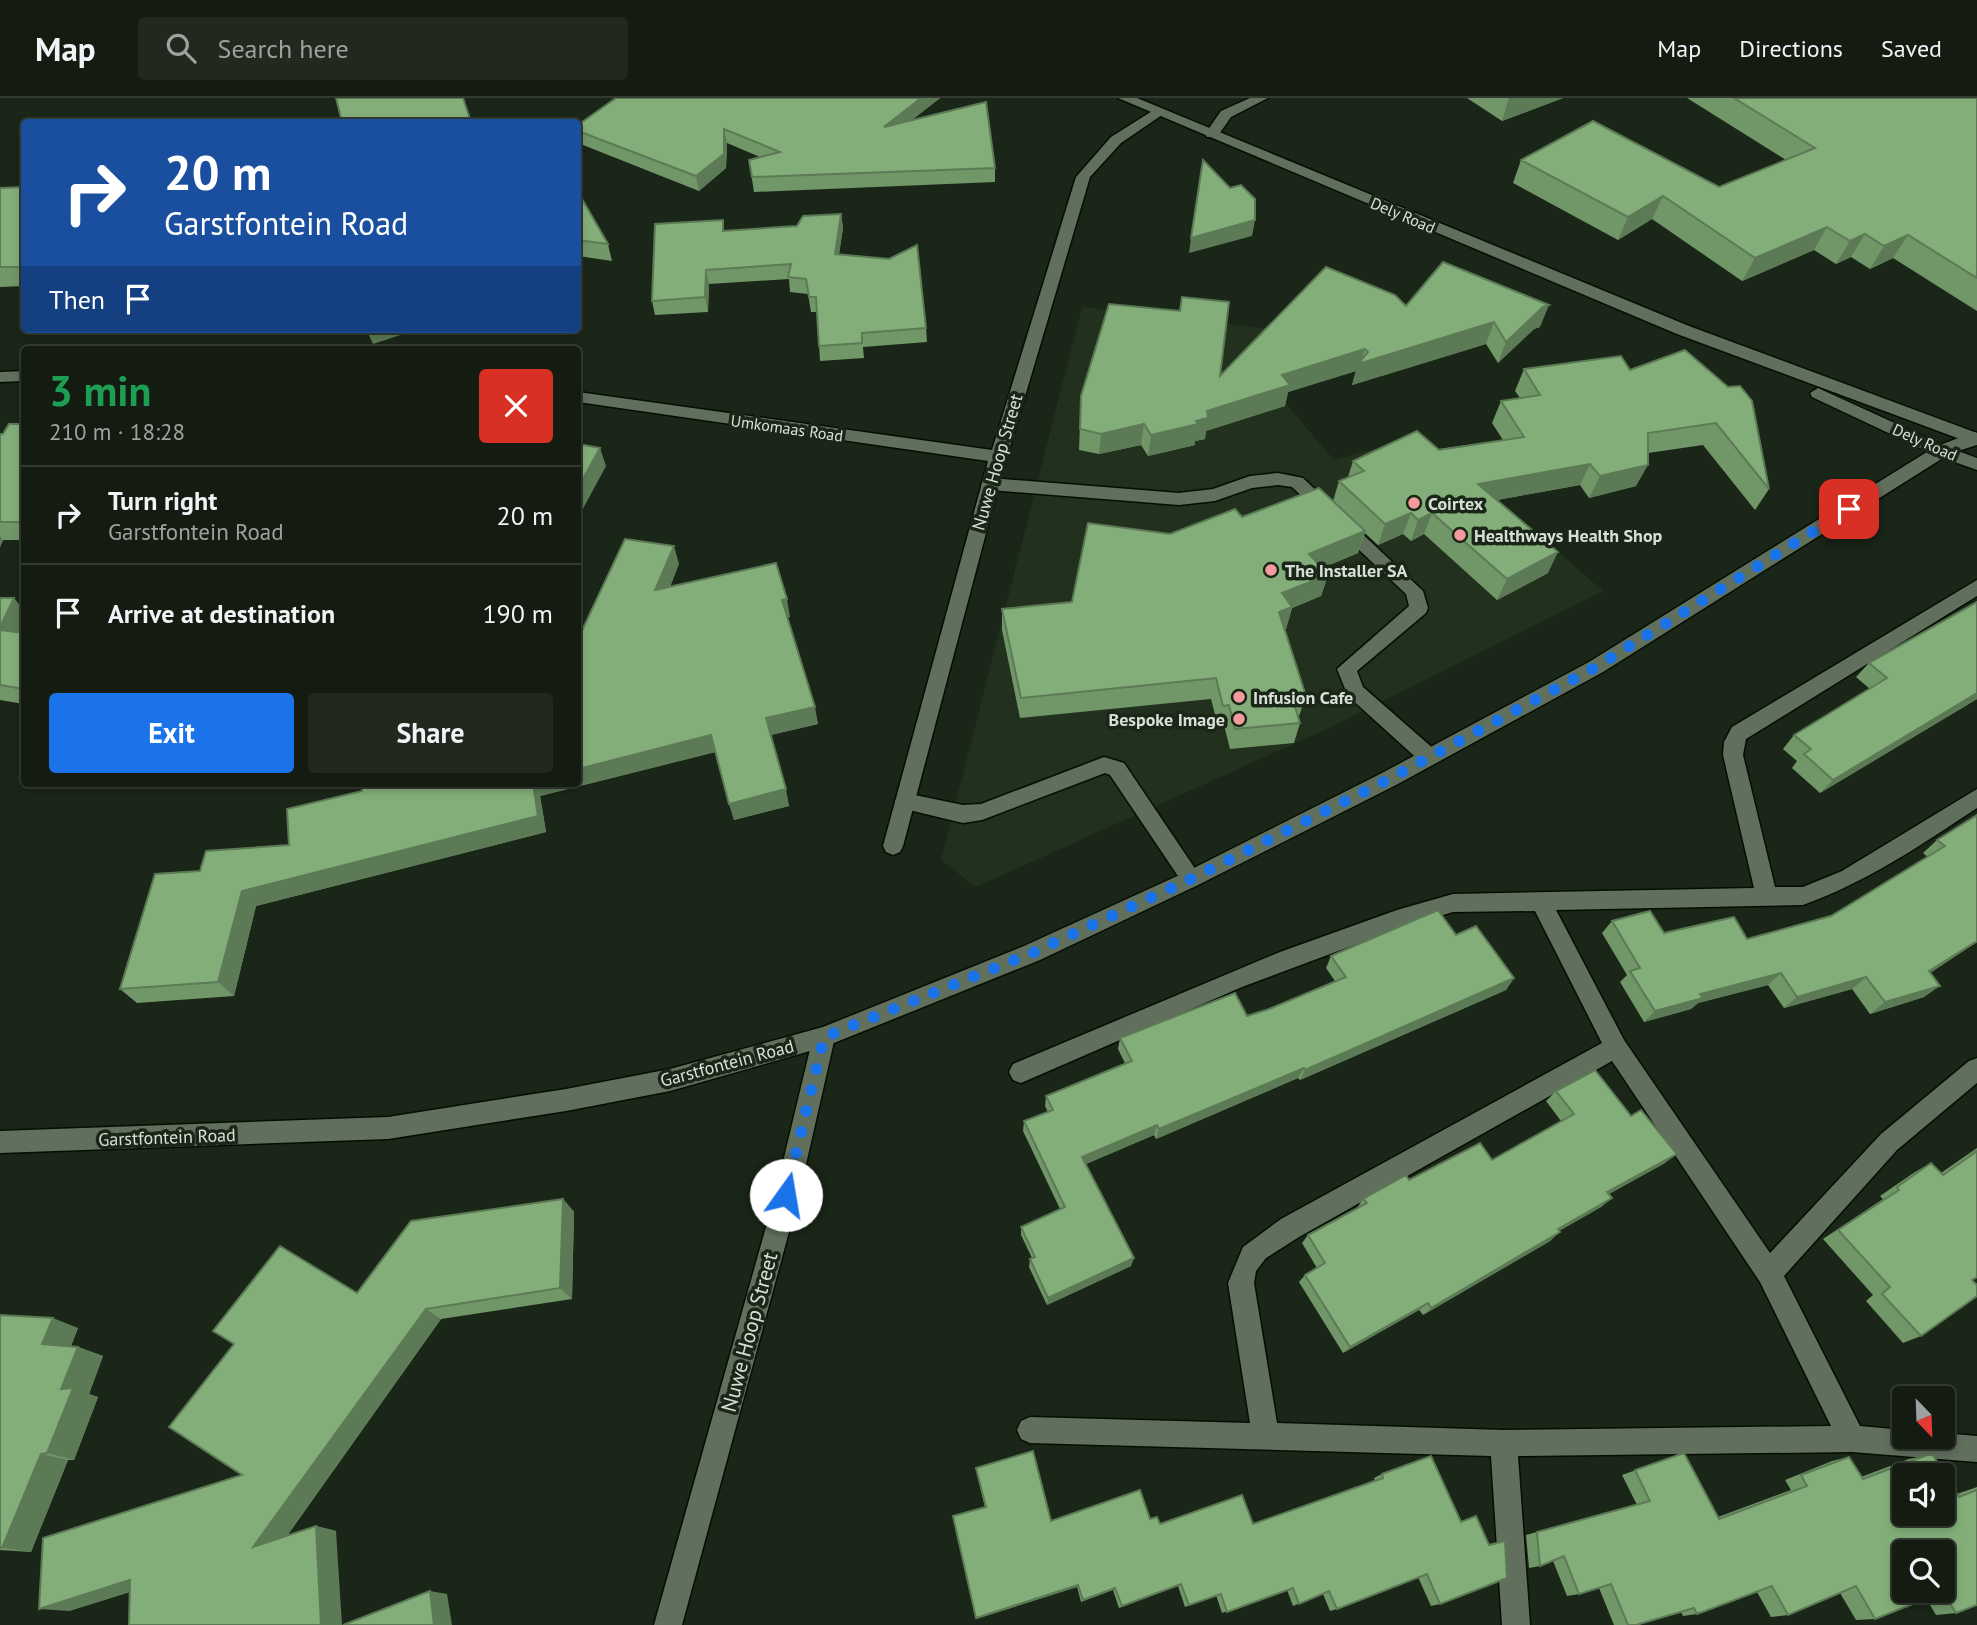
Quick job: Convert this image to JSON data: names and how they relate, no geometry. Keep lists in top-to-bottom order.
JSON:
{
  "streets": {
    "street": [
      "Dely Road",
      "Umkomaas Road",
      "Nuwe Hoop Street",
      "Garstfontein Road"
    ]
  },
  "crossings": [
    ["Dely Road", "Nuwe Hoop Street"],
    ["Dely Road", "Garstfontein Road"],
    ["Umkomaas Road", "Nuwe Hoop Street"],
    ["Nuwe Hoop Street", "Garstfontein Road"]
  ],
  "places": [
    "Coirtex",
    "Healthways Health Shop",
    "The Installer SA",
    "Infusion Cafe",
    "Bespoke Image"
  ],
  "north": "bottom right",
  "page": {
    "header": "Map",
    "search": "Search here",
    "nav": ["Map", "Directions", "Saved"],
    "turn": ["20 m", "Garstfontein Road"],
    "then": "Then",
    "heading": ["3 min", "210 m · 18:28"],
    "list": [
      {
        "name": "Turn right",
        "note": "Garstfontein Road",
        "value": "20 m"
      },
      {
        "name": "Arrive at destination",
        "value": "190 m"
      }
    ],
    "buttons": ["Exit", "Share"]
  }
}
